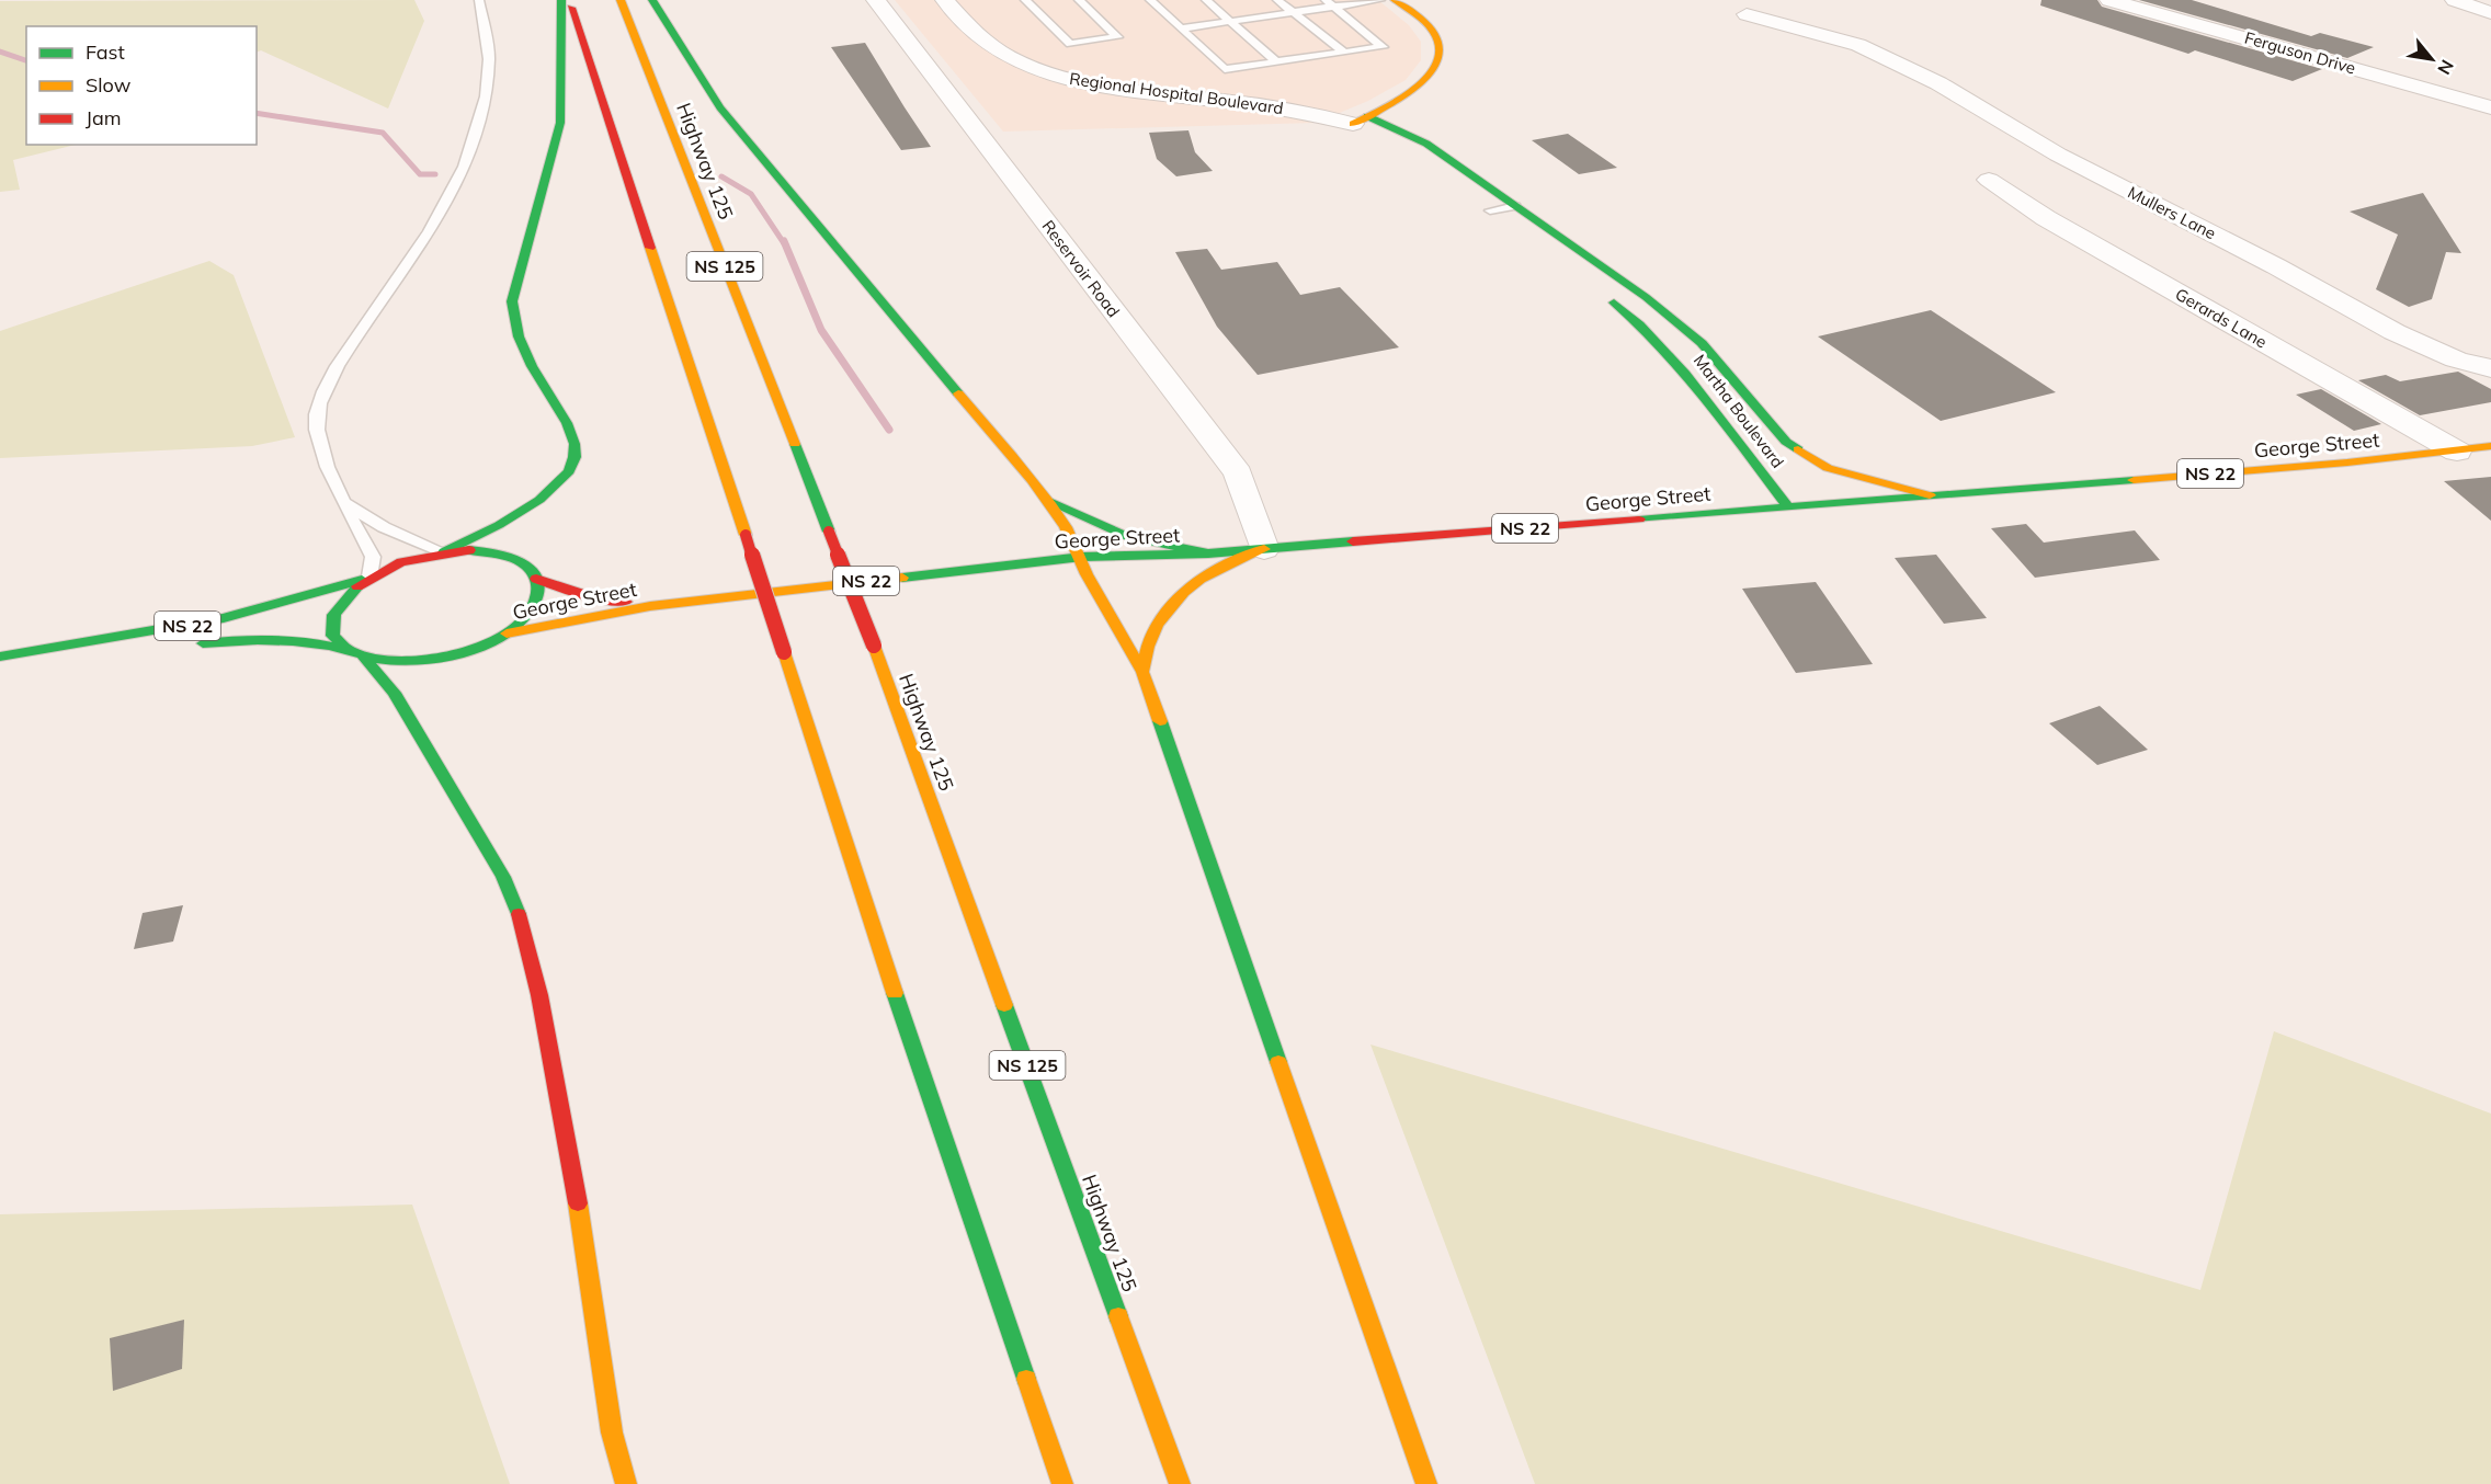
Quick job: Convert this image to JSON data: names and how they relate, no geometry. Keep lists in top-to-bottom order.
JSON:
{
  "streets": {
    "main road": [
      "Highway 125",
      "NS 125",
      "Martha Boulevard",
      "George Street",
      "NS 22"
    ],
    "street": [
      "Ferguson Drive",
      "Regional Hospital Boulevard",
      "Mullers Lane",
      "Reservoir Road",
      "Gerards Lane"
    ]
  },
  "crossings": [
    ["Regional Hospital Boulevard", "Martha Boulevard"],
    ["Reservoir Road", "George Street"],
    ["Gerards Lane", "George Street"]
  ],
  "legend": ["Fast", "Slow", "Jam"],
  "north": "bottom right"
}
